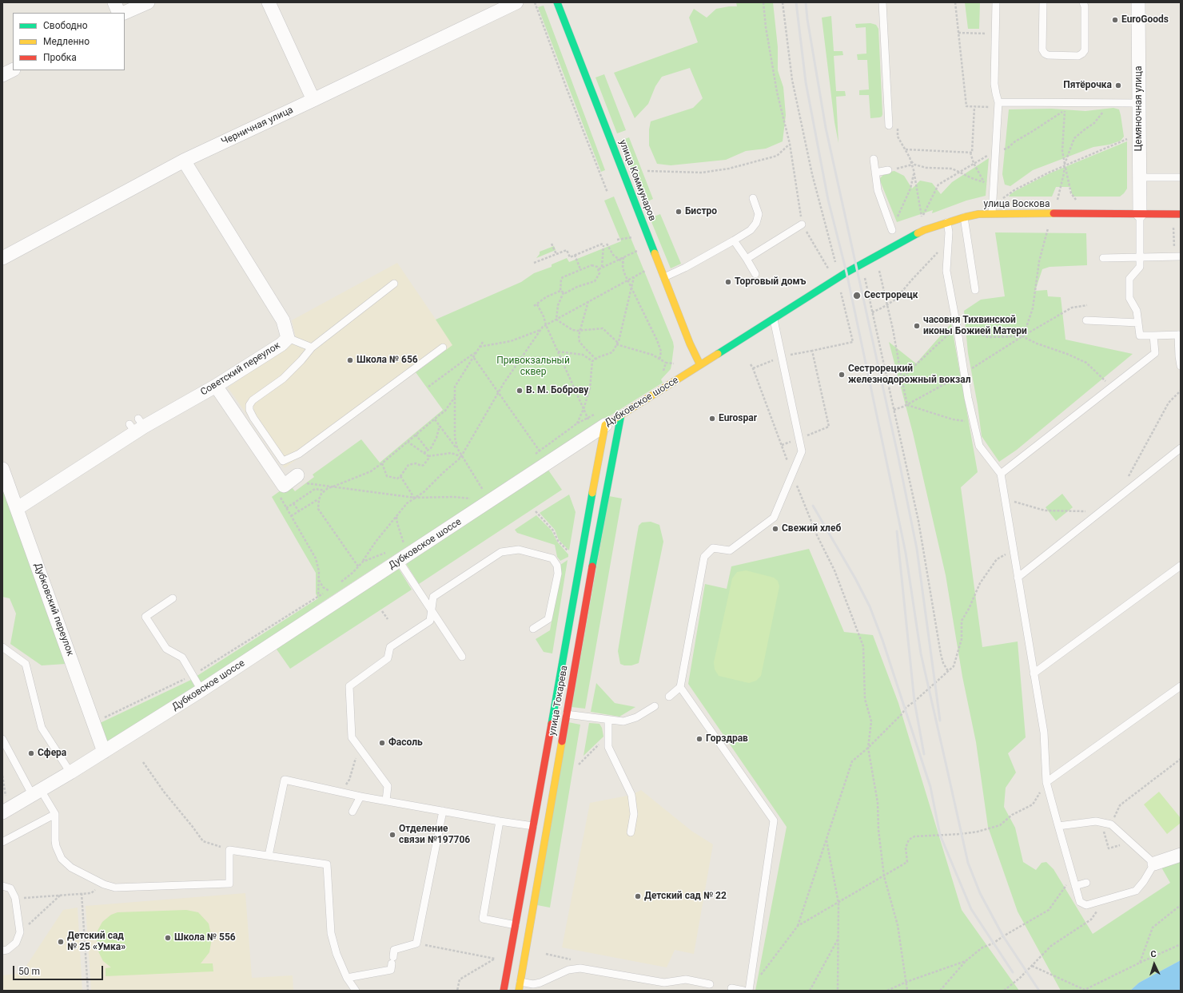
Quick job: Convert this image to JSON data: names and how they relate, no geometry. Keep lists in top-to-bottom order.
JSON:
{
  "streets": {
    "main road": [
      "улица Коммунаров",
      "улица Воскова",
      "Дубковское шоссе",
      "улица Токарева"
    ],
    "street": [
      "Цемяночная улица",
      "Черничная улица",
      "Советский переулок",
      "Дубковский переулок"
    ]
  },
  "crossings": [
    ["Цемяночная улица", "улица Воскова"],
    ["Черничная улица", "Советский переулок"],
    ["улица Коммунаров", "Дубковское шоссе"],
    ["улица Воскова", "Дубковское шоссе"],
    ["Советский переулок", "Дубковский переулок"],
    ["Дубковское шоссе", "Дубковский переулок"],
    ["Дубковское шоссе", "улица Токарева"]
  ],
  "parks": ["Привокзальный сквер"],
  "places": [
    "EuroGoods",
    "Пятёрочка",
    "Бистро",
    "Торговый домъ",
    "Сестрорецк",
    "часовня Тихвинской иконы Божией Матери",
    "Школа № 656",
    "Сестрорецкий железнодорожный вокзал",
    "В. М. Боброву",
    "Eurospar",
    "Свежий хлеб",
    "Горздрав",
    "Фасоль",
    "Сфера",
    "Отделение связи №197706",
    "Детский сад № 22",
    "Школа № 556",
    "Детский сад № 25 «Умка»"
  ],
  "legend": ["Свободно", "Медленно", "Пробка"],
  "scale_bar": "50 m",
  "north": "top"
}
